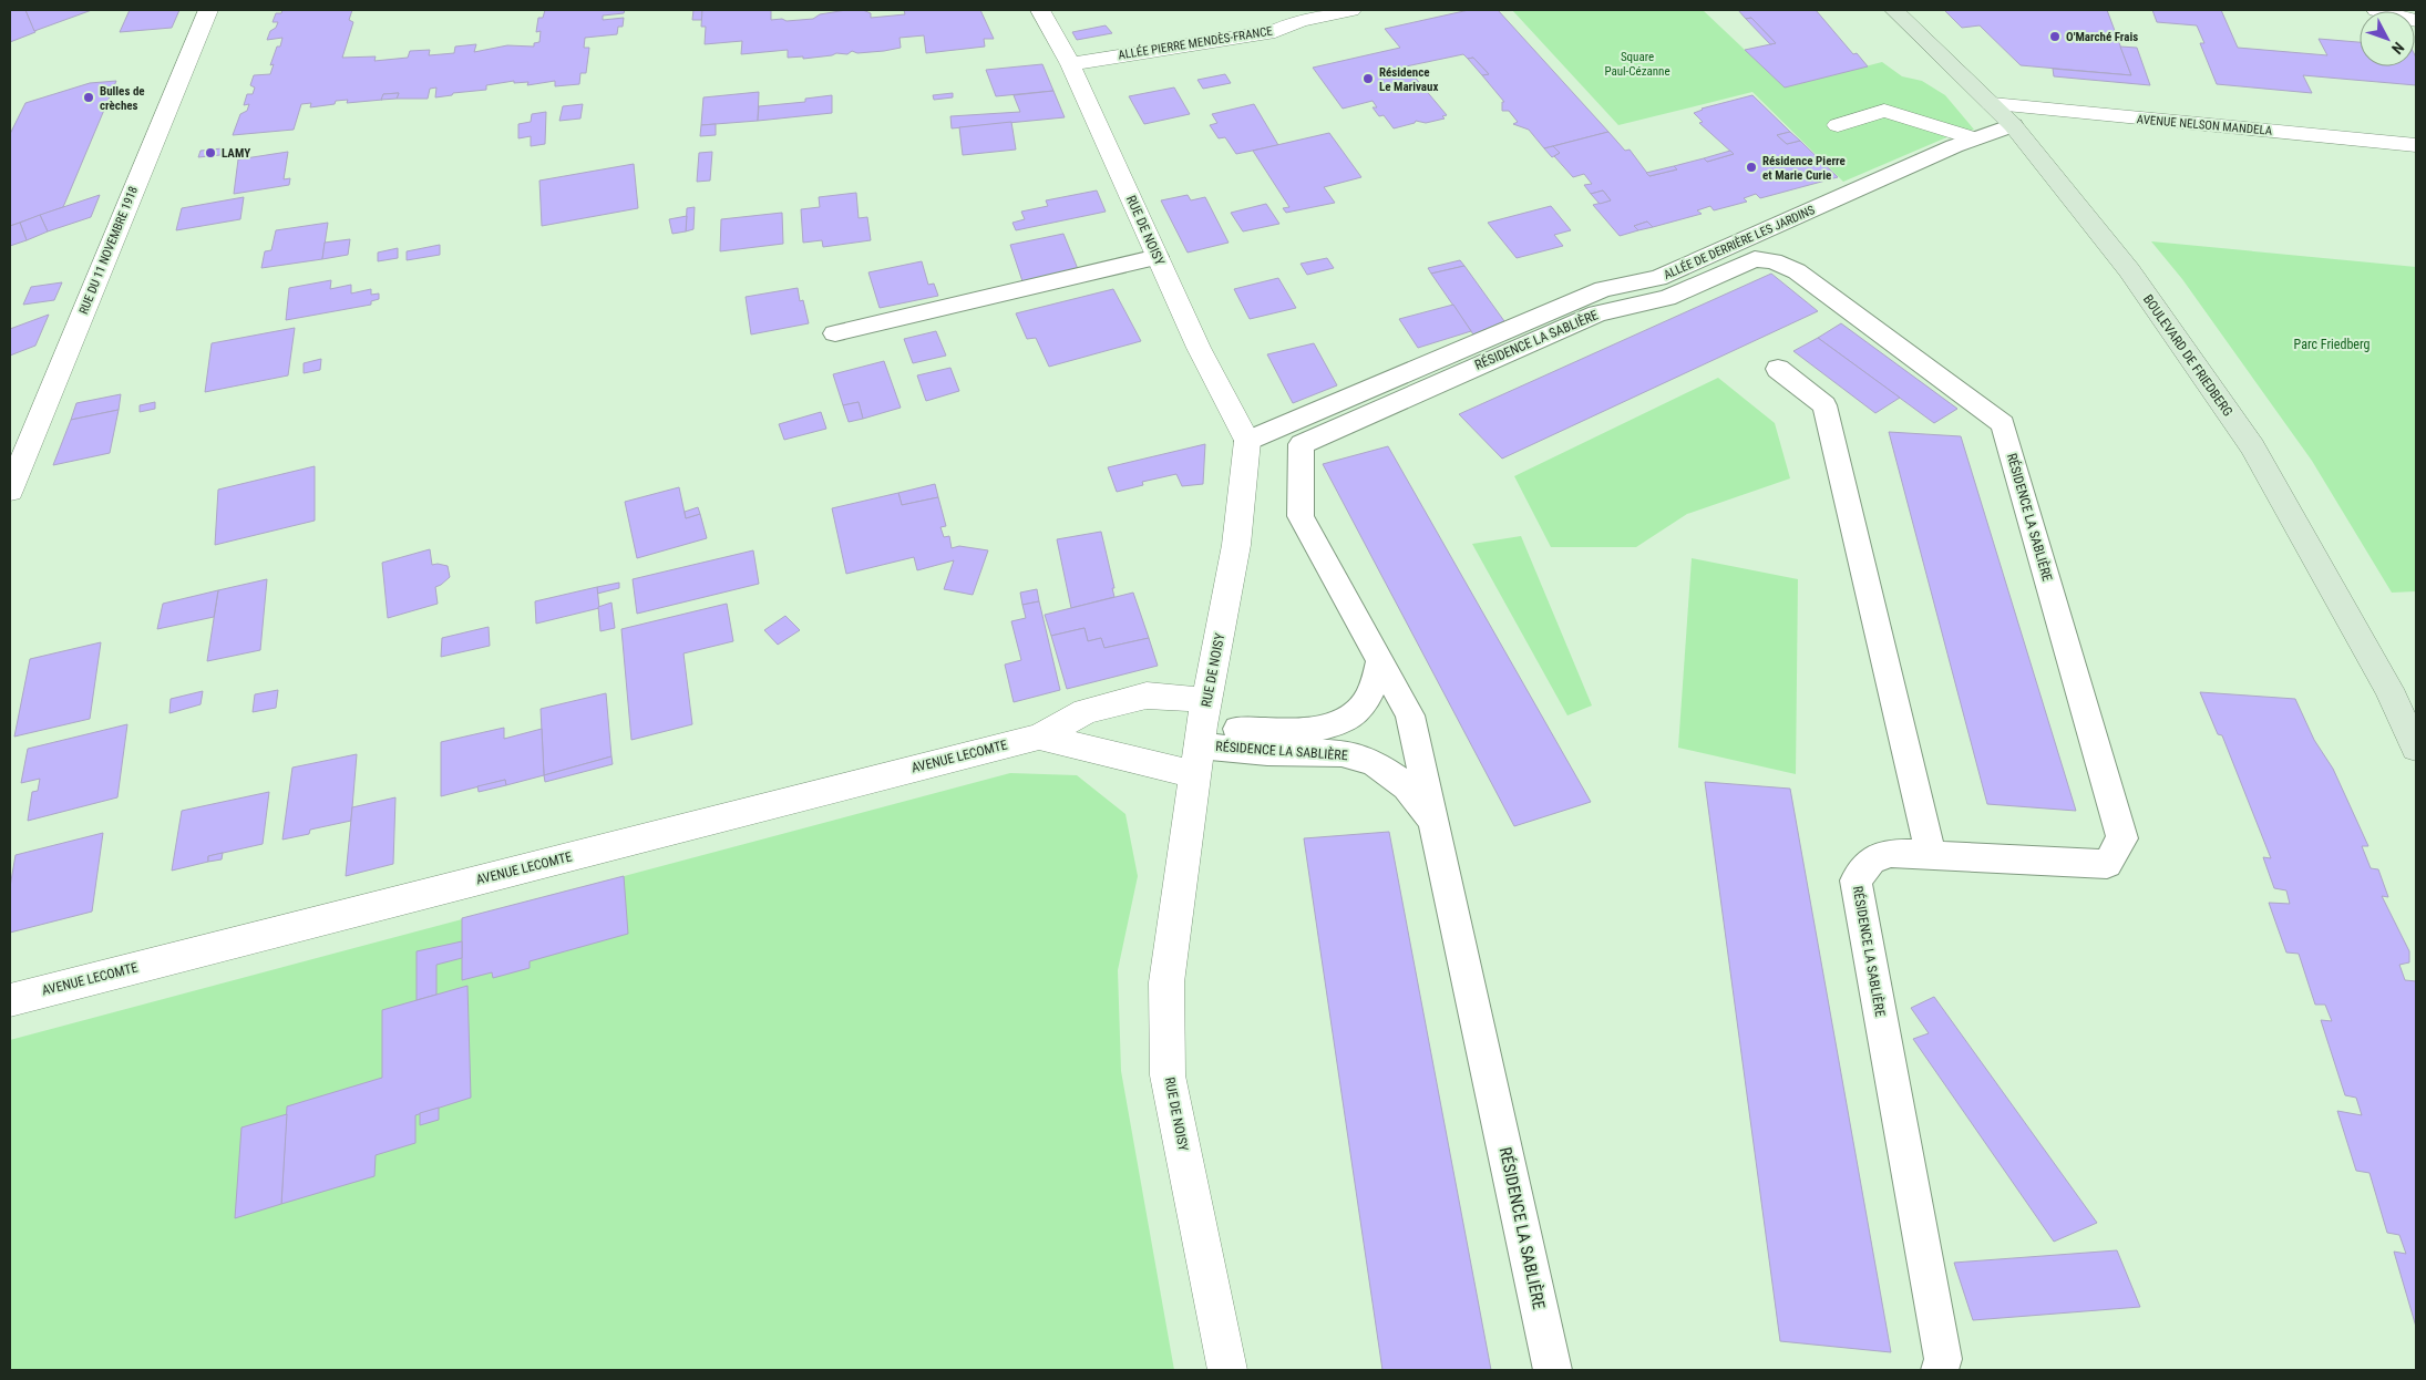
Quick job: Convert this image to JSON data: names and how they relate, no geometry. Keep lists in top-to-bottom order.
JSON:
{
  "streets": {
    "main road": ["BOULEVARD DE FRIEDBERG"],
    "street": [
      "ALLÉE PIERRE MENDÈS-FRANCE",
      "AVENUE NELSON MANDELA",
      "RUE DE NOISY",
      "RUE DU 11 NOVEMBRE 1918",
      "AVENUE LECOMTE"
    ],
    "lane": ["ALLÉE DE DERRIÈRE LES JARDINS", "RÉSIDENCE LA SABLIÈRE"]
  },
  "crossings": [
    ["ALLÉE PIERRE MENDÈS-FRANCE", "RUE DE NOISY"],
    ["AVENUE NELSON MANDELA", "BOULEVARD DE FRIEDBERG"],
    ["RUE DE NOISY", "ALLÉE DE DERRIÈRE LES JARDINS"],
    ["RUE DE NOISY", "RÉSIDENCE LA SABLIÈRE"],
    ["RUE DE NOISY", "AVENUE LECOMTE"],
    ["ALLÉE DE DERRIÈRE LES JARDINS", "BOULEVARD DE FRIEDBERG"],
    ["RÉSIDENCE LA SABLIÈRE", "AVENUE LECOMTE"]
  ],
  "parks": ["Square Paul-Cézanne", "Parc Friedberg"],
  "places": [
    "O'Marché Frais",
    "Résidence Le Marivaux",
    "Bulles de crèches",
    "LAMY",
    "Résidence Pierre et Marie Curie"
  ],
  "north": "bottom right"
}
